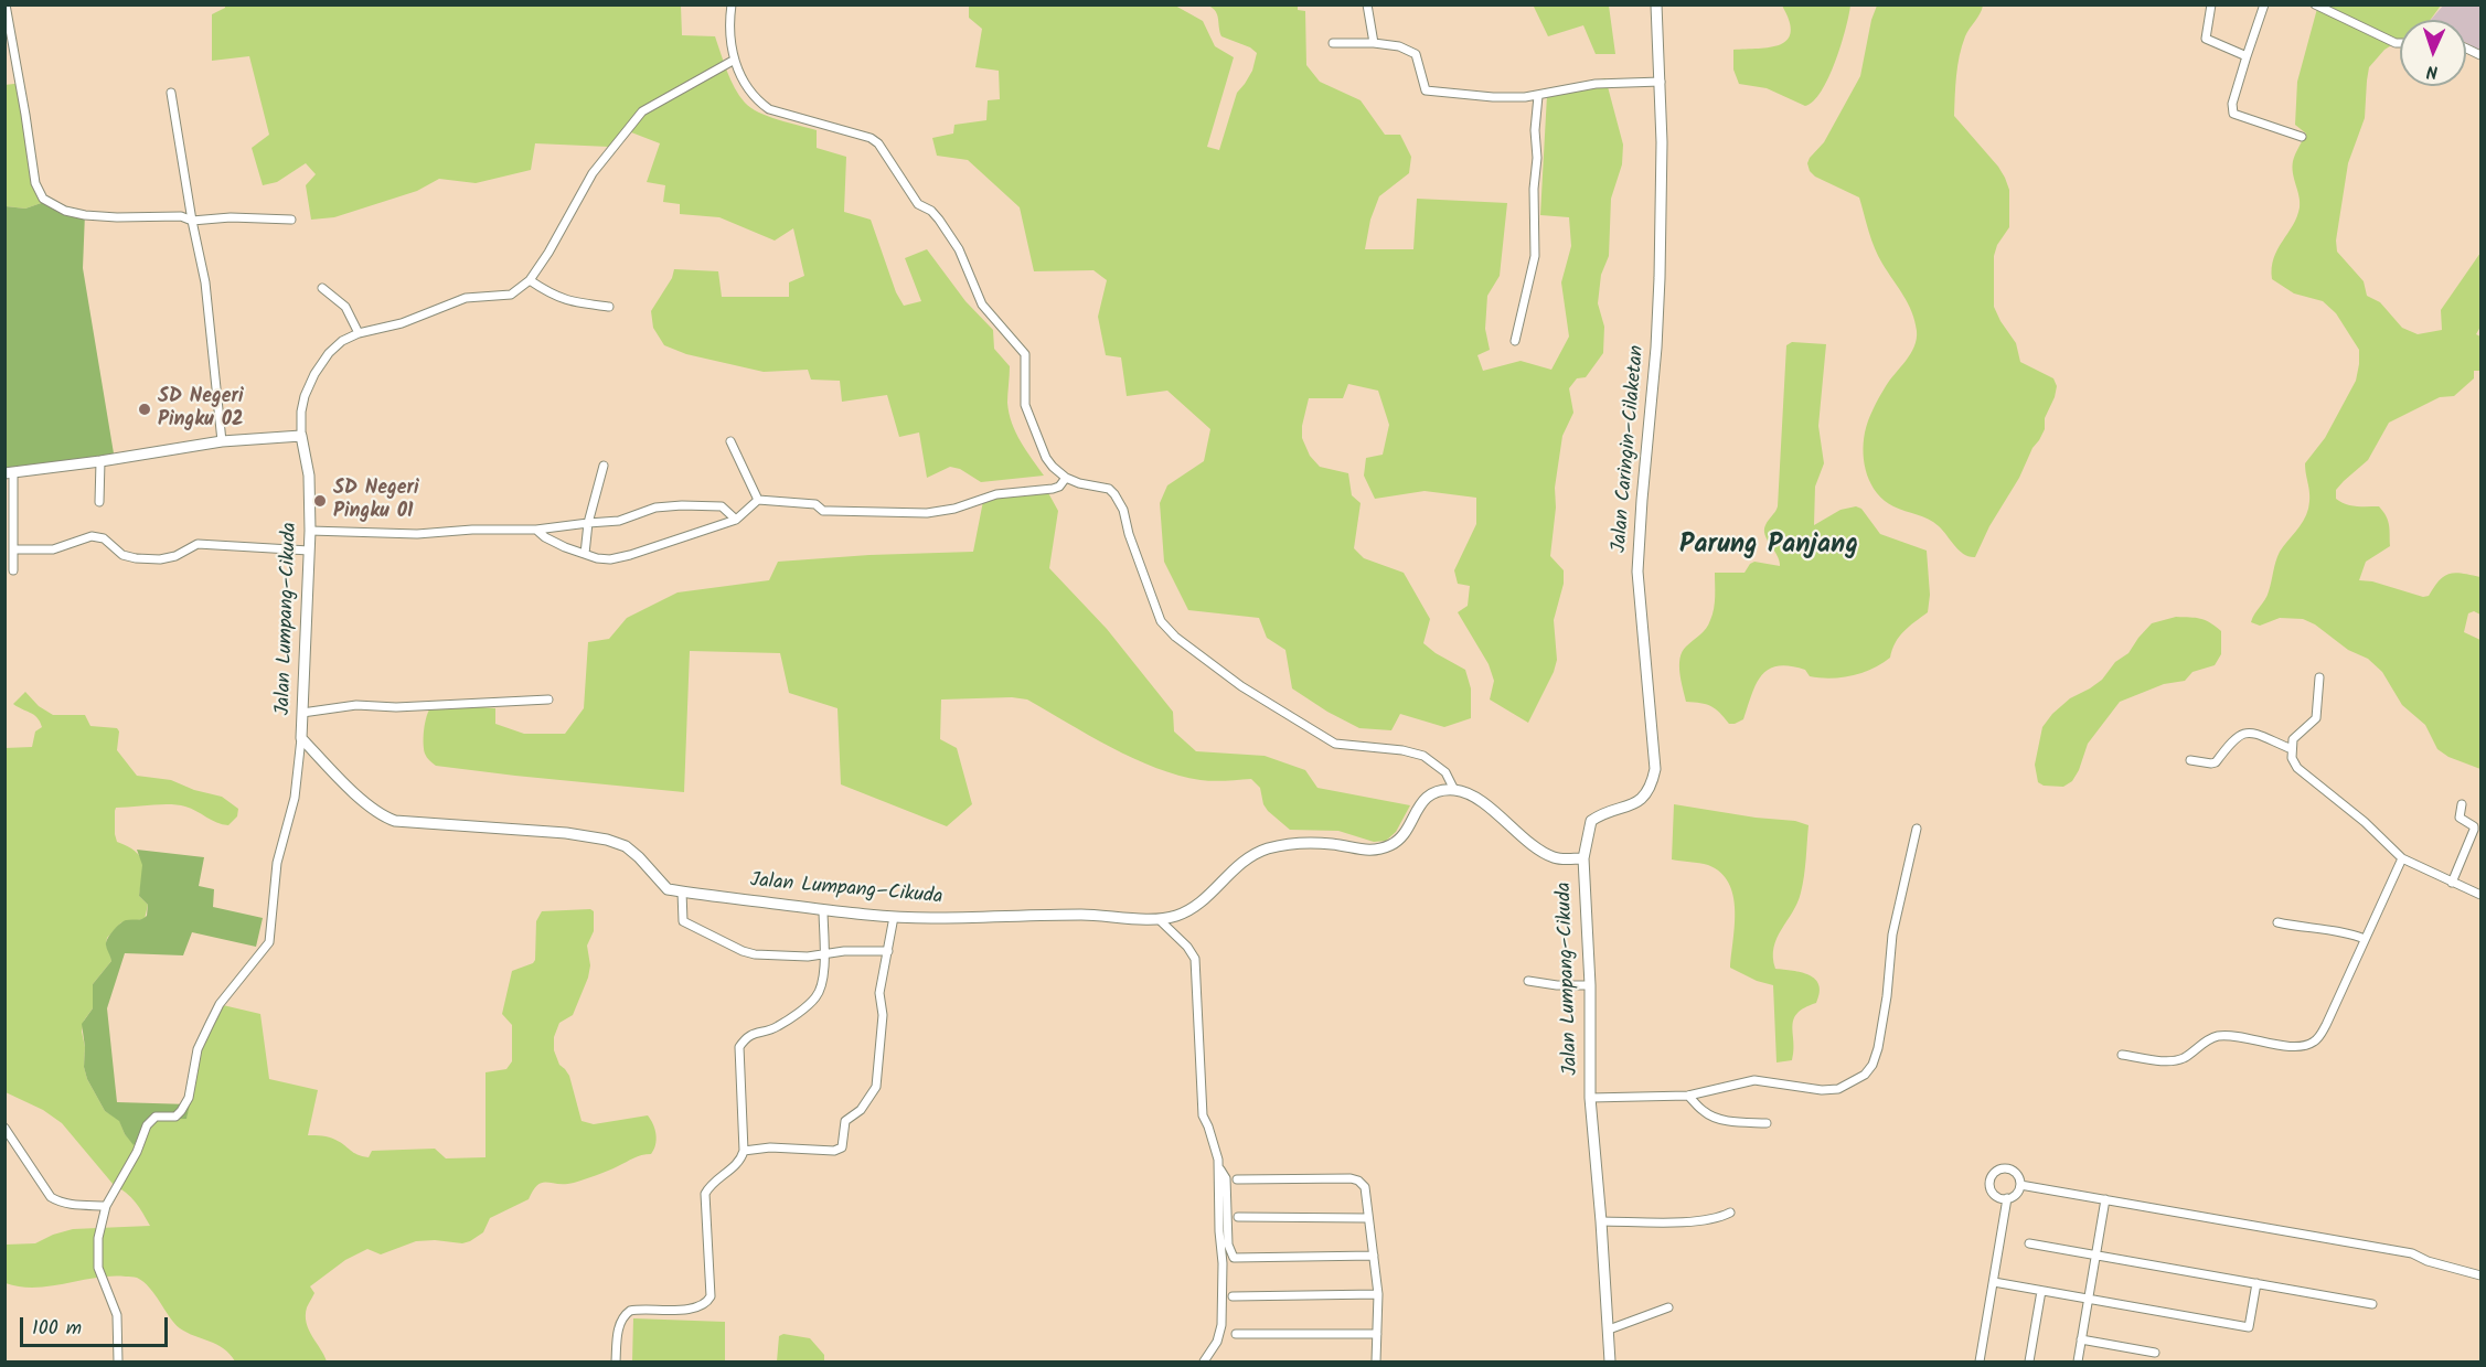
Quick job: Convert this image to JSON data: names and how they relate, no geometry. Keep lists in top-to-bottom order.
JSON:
{
  "streets": {
    "street": ["Jalan Caringin–Cilaketan", "Jalan Lumpang–Cikuda"]
  },
  "crossings": [
    ["Jalan Caringin–Cilaketan", "Jalan Lumpang–Cikuda"]
  ],
  "districts": ["Parung Panjang"],
  "places": ["SD Negeri Pingku 02", "SD Negeri Pingku 01"],
  "scale_bar": "100 m",
  "north": "bottom"
}
